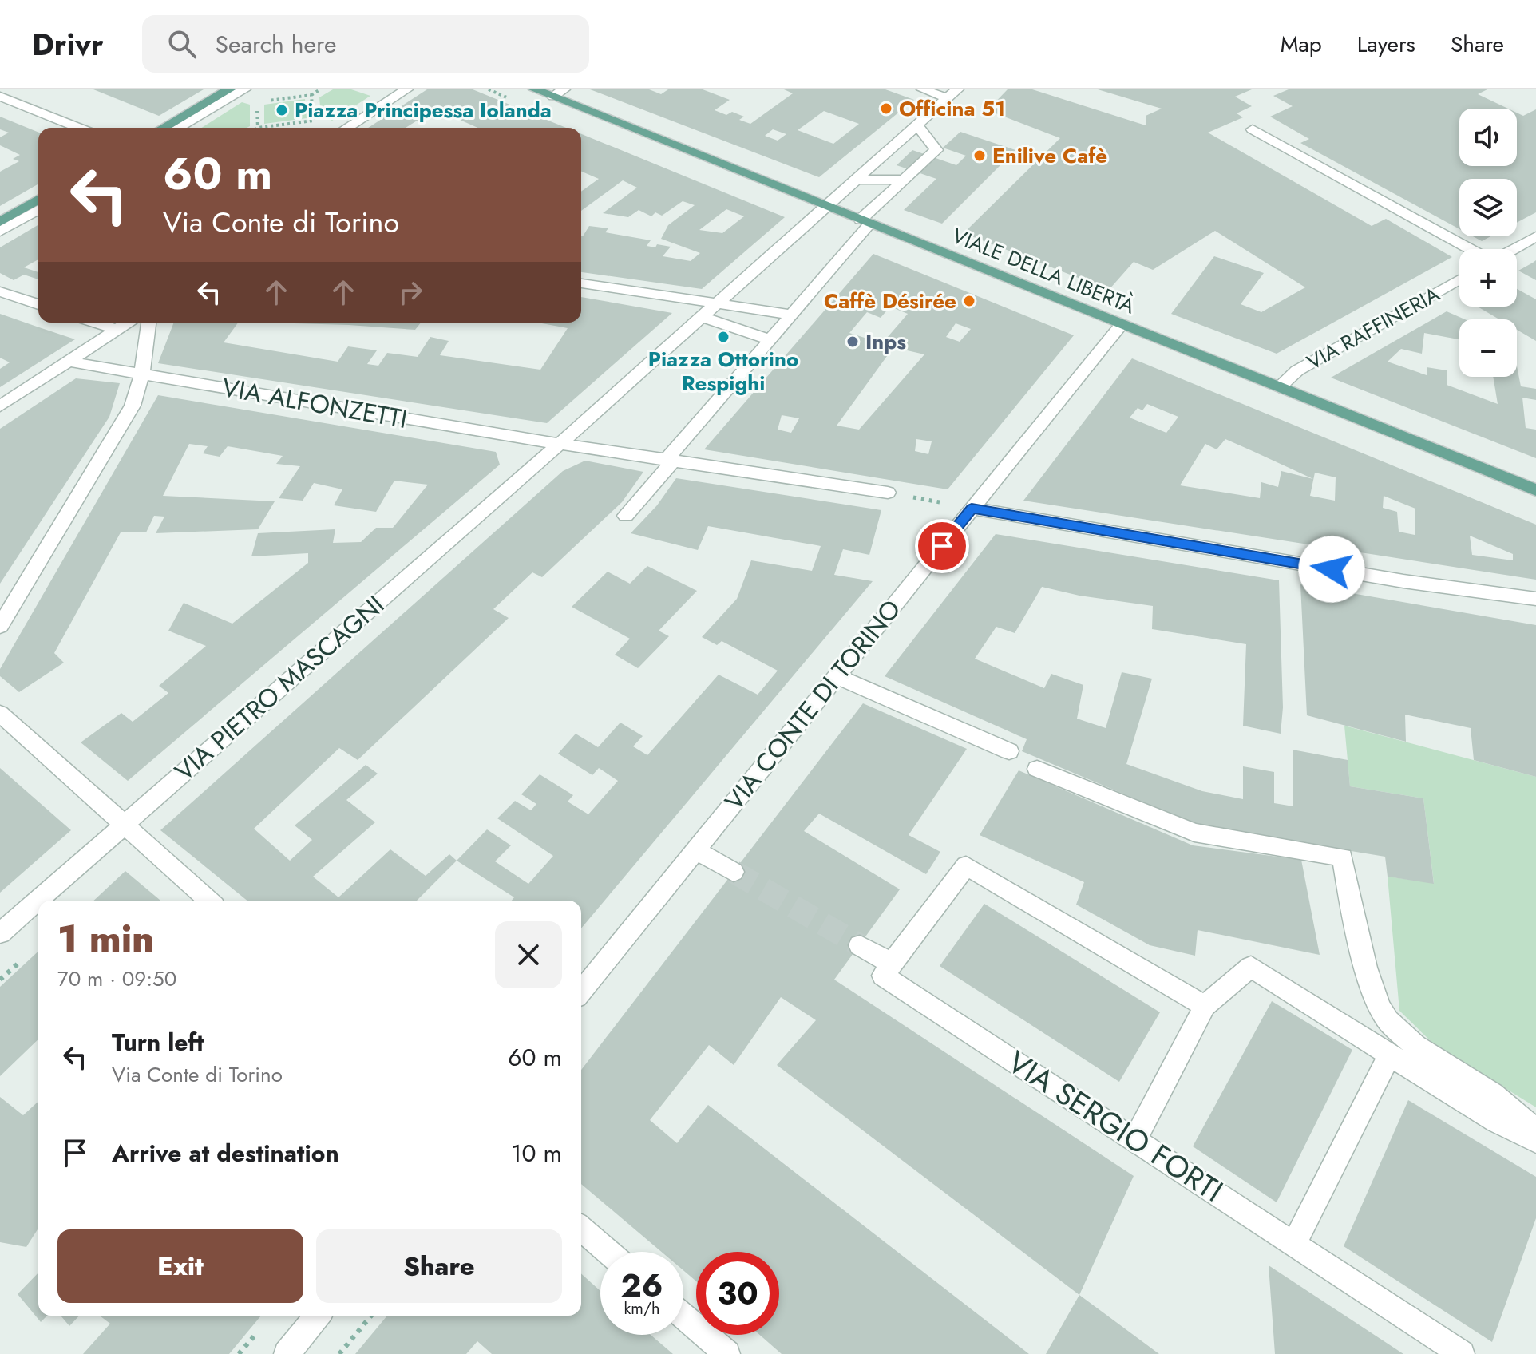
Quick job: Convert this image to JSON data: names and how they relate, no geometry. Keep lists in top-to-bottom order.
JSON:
{
  "streets": {
    "main road": ["VIALE DELLA LIBERTÀ"],
    "street": [
      "VIA RAFFINERIA",
      "VIA ALFONZETTI",
      "VIA PIETRO MASCAGNI",
      "VIA CONTE DI TORINO",
      "VIA SERGIO FORTI"
    ]
  },
  "crossings": [
    ["VIALE DELLA LIBERTÀ", "VIA RAFFINERIA"],
    ["VIALE DELLA LIBERTÀ", "VIA PIETRO MASCAGNI"],
    ["VIALE DELLA LIBERTÀ", "VIA CONTE DI TORINO"],
    ["VIA ALFONZETTI", "VIA PIETRO MASCAGNI"]
  ],
  "places": [
    "Officina 51",
    "Piazza Principessa Iolanda",
    "Enilive Cafè",
    "Caffè Désirée",
    "Piazza Ottorino Respighi",
    "Inps"
  ],
  "page": {
    "header": "Drivr",
    "search": "Search here",
    "nav": ["Map", "Layers", "Share"],
    "map_buttons": ["+", "−"],
    "turn": ["60 m", "Via Conte di Torino"],
    "heading": ["1 min", "70 m · 09:50"],
    "list": [
      {
        "name": "Turn left",
        "note": "Via Conte di Torino",
        "value": "60 m"
      },
      {
        "name": "Arrive at destination",
        "value": "10 m"
      }
    ],
    "buttons": ["Exit", "Share"],
    "speed": "26 km/h",
    "limit": "30"
  }
}
